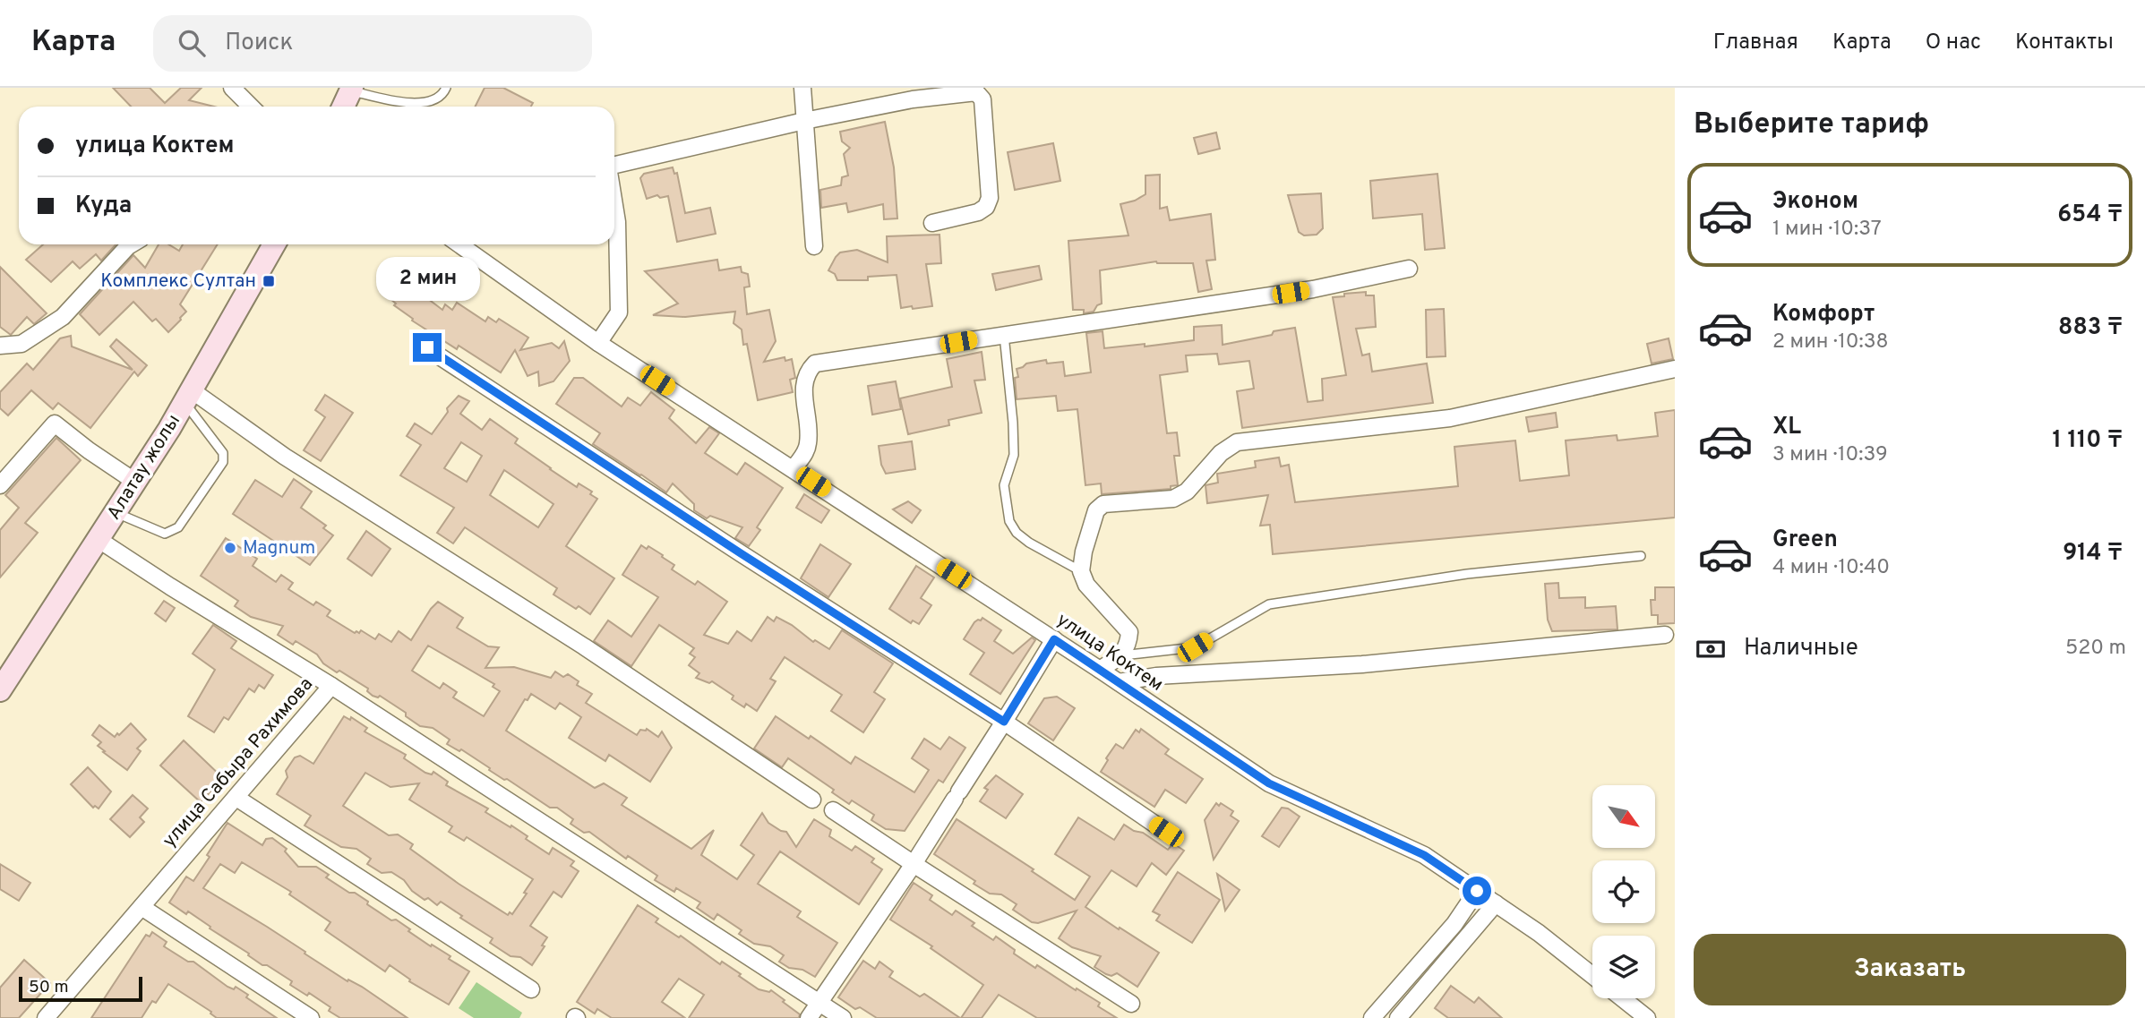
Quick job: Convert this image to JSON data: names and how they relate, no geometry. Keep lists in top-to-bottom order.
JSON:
{
  "streets": {
    "main road": ["Алатау жолы"],
    "street": ["улица Коктем", "улица Сабыра Рахимова"]
  },
  "crossings": [
    ["Алатау жолы", "улица Сабыра Рахимова"]
  ],
  "places": {
    "transit": ["Комплекс Султан"],
    "other": ["Magnum"]
  },
  "scale_bar": "50 m",
  "north": "bottom right",
  "page": {
    "header": "Карта",
    "search": "Поиск",
    "nav": [
      "Главная",
      "Карта",
      "О нас",
      "Контакты"
    ],
    "heading": "Выберите тариф",
    "banner": ["улица Коктем", "Куда"],
    "list": [
      {
        "name": "Эконом",
        "note": "1 мин · 10:37",
        "value": "654 ₸"
      },
      {
        "name": "Комфорт",
        "note": "2 мин · 10:38",
        "value": "883 ₸"
      },
      {
        "name": "XL",
        "note": "3 мин · 10:39",
        "value": "1 110 ₸"
      },
      {
        "name": "Green",
        "note": "4 мин · 10:40",
        "value": "914 ₸"
      }
    ],
    "bubble": "2 мин",
    "pay": ["Наличные", "520 m"],
    "buttons": "Заказать",
    "scale": "50 m"
  }
}
